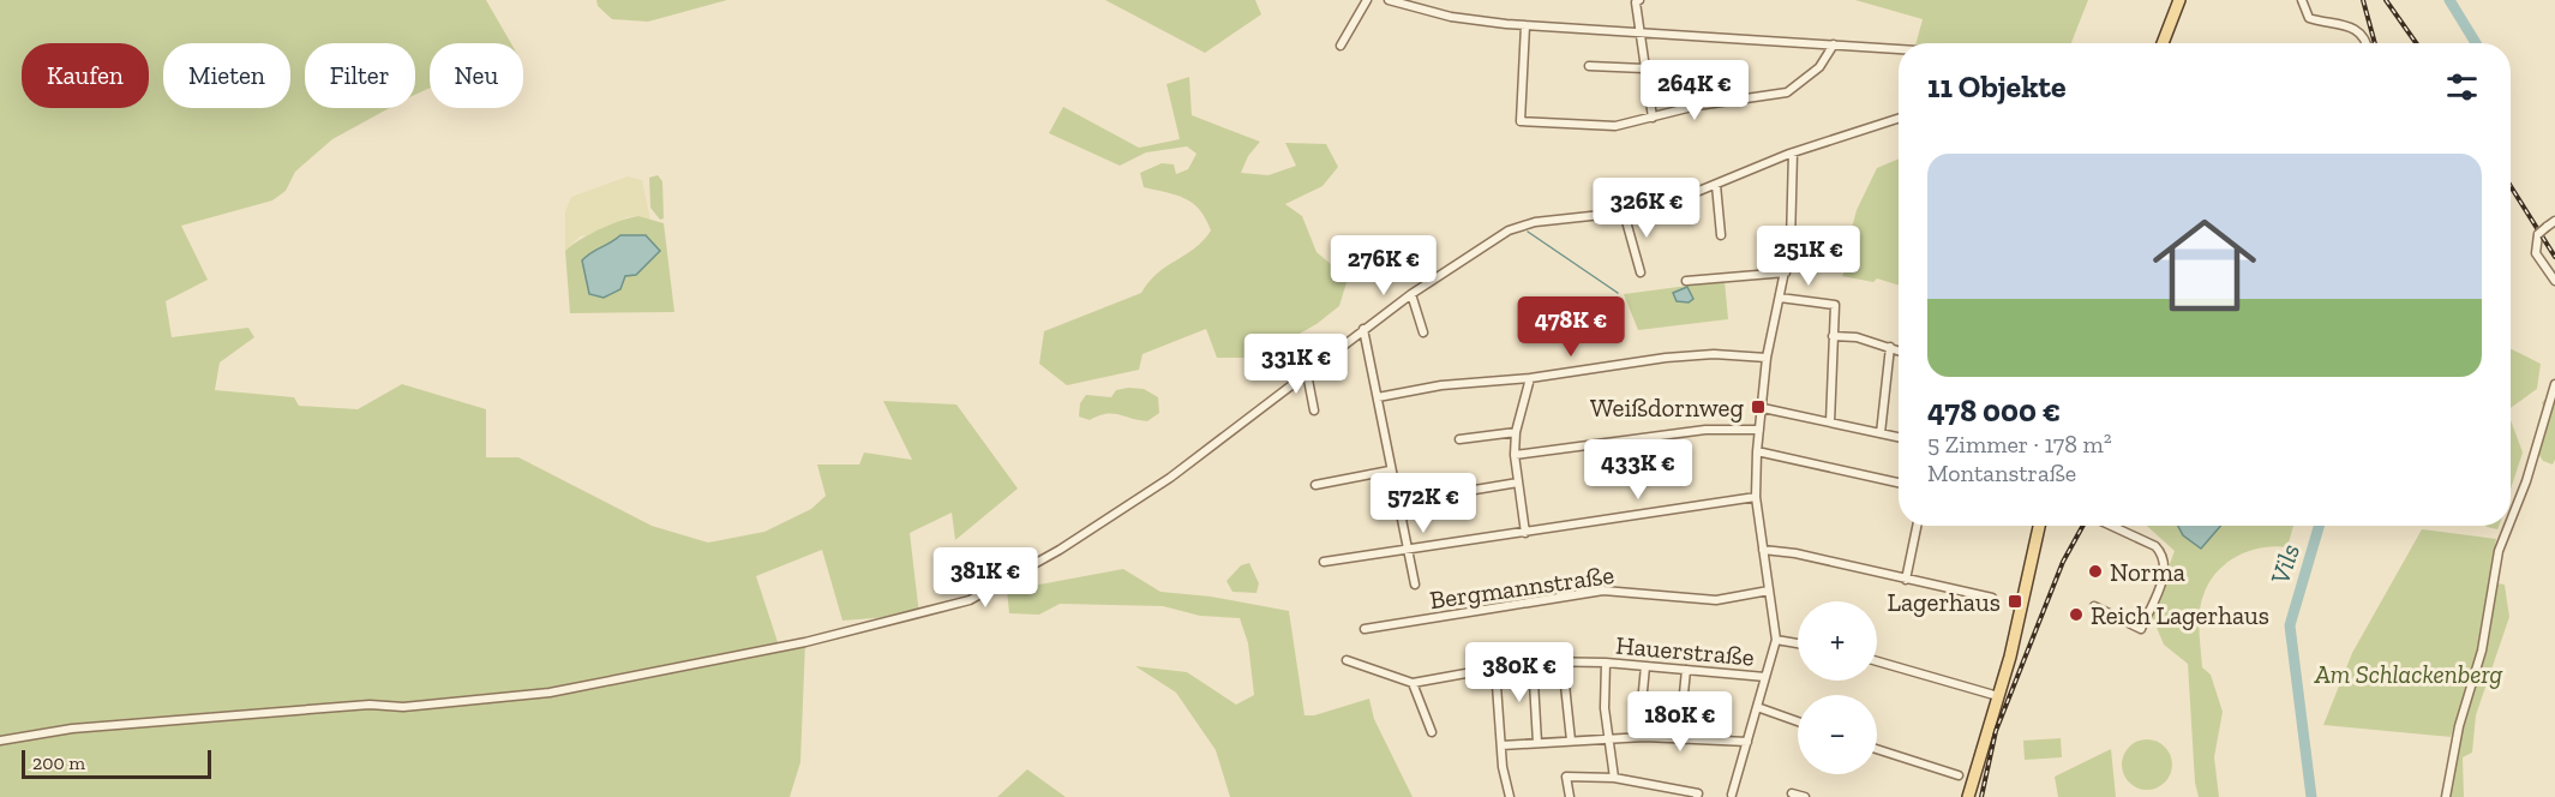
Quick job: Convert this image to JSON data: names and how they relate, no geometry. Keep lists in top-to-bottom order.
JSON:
{
  "streets": {
    "street": ["Bergmannstraße", "Hauerstraße"]
  },
  "water": ["Vils"],
  "parks": ["Am Schlackenberg"],
  "places": {
    "transit": ["Weißdornweg", "Lagerhaus"],
    "other": ["Norma", "Reich Lagerhaus"]
  },
  "scale_bar": "200 m",
  "page": {
    "chip": [
      "Kaufen",
      "Mieten",
      "Filter",
      "Neu"
    ],
    "heading": "11 Objekte",
    "price": [
      "264K €",
      "326K €",
      "251K €",
      "276K €",
      "478K €",
      "331K €",
      "433K €",
      "572K €",
      "381K €",
      "380K €",
      "180K €"
    ],
    "list": [
      {
        "name": "478 000 €",
        "note": "5 Zimmer · 178 m² · Montanstraße"
      }
    ],
    "map_buttons": ["+", "−"],
    "scale": "200 m"
  }
}
